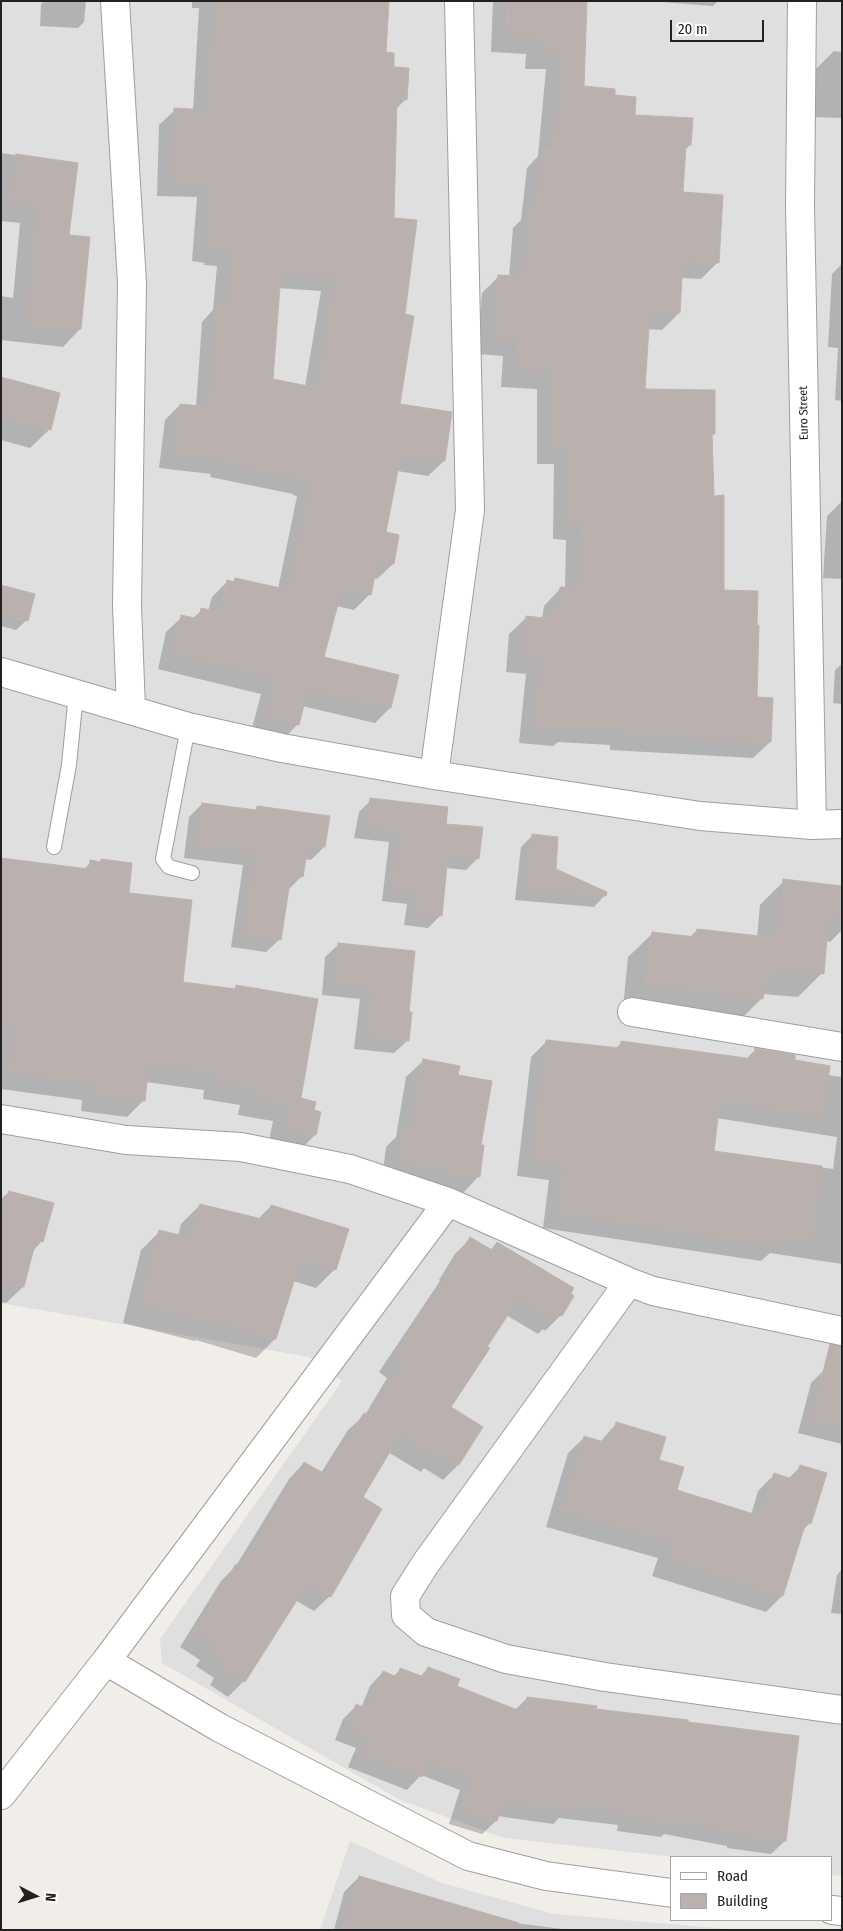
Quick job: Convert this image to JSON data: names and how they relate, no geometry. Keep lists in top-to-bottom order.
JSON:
{
  "streets": {
    "street": ["Euro Street"]
  },
  "legend": ["Road", "Building"],
  "scale_bar": "20 m",
  "north": "right"
}
